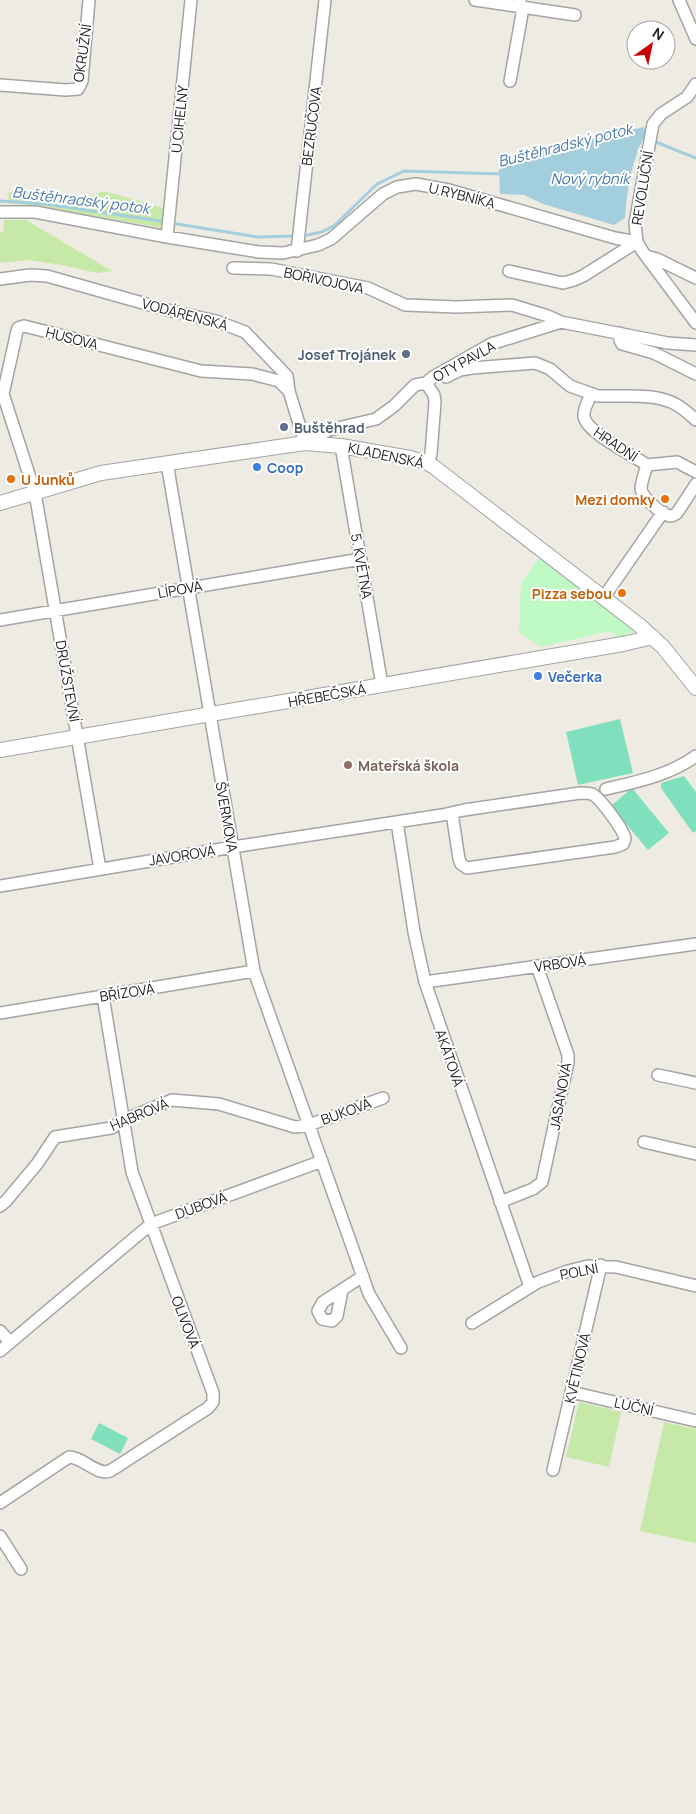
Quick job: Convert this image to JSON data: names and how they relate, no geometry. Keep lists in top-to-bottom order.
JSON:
{
  "streets": {
    "street": [
      "OKRUŽNÍ",
      "U CIHELNY",
      "BEZRUČOVA",
      "REVOLUČNÍ",
      "U RYBNÍKA",
      "BOŘIVOJOVA",
      "VODÁRENSKÁ",
      "HUSOVA",
      "OTY PAVLA",
      "HRADNÍ",
      "KLADENSKÁ",
      "5. KVĚTNA",
      "LÍPOVÁ",
      "DRUŽSTEVNÍ",
      "HŘEBEČSKÁ",
      "ŠVERMOVA",
      "JAVOROVÁ",
      "VRBOVÁ",
      "BŘÍZOVÁ",
      "AKÁTOVÁ",
      "JASANOVÁ",
      "BUKOVÁ",
      "HABROVÁ",
      "DUBOVÁ",
      "POLNÍ",
      "OLIVOVÁ",
      "KVĚTINOVÁ",
      "LUČNÍ"
    ]
  },
  "crossings": [
    ["U CIHELNY", "BOŘIVOJOVA"],
    ["BEZRUČOVA", "U RYBNÍKA"],
    ["REVOLUČNÍ", "U RYBNÍKA"],
    ["U RYBNÍKA", "BOŘIVOJOVA"],
    ["BOŘIVOJOVA", "OTY PAVLA"],
    ["VODÁRENSKÁ", "HUSOVA"],
    ["VODÁRENSKÁ", "OTY PAVLA"],
    ["VODÁRENSKÁ", "KLADENSKÁ"],
    ["HUSOVA", "KLADENSKÁ"],
    ["HUSOVA", "DRUŽSTEVNÍ"],
    ["OTY PAVLA", "KLADENSKÁ"],
    ["KLADENSKÁ", "5. KVĚTNA"],
    ["KLADENSKÁ", "DRUŽSTEVNÍ"],
    ["KLADENSKÁ", "HŘEBEČSKÁ"],
    ["KLADENSKÁ", "ŠVERMOVA"],
    ["5. KVĚTNA", "LÍPOVÁ"],
    ["5. KVĚTNA", "HŘEBEČSKÁ"],
    ["LÍPOVÁ", "DRUŽSTEVNÍ"],
    ["LÍPOVÁ", "ŠVERMOVA"],
    ["DRUŽSTEVNÍ", "HŘEBEČSKÁ"],
    ["DRUŽSTEVNÍ", "JAVOROVÁ"],
    ["HŘEBEČSKÁ", "ŠVERMOVA"],
    ["ŠVERMOVA", "JAVOROVÁ"],
    ["ŠVERMOVA", "BŘÍZOVÁ"],
    ["ŠVERMOVA", "BUKOVÁ"],
    ["ŠVERMOVA", "HABROVÁ"],
    ["ŠVERMOVA", "DUBOVÁ"],
    ["JAVOROVÁ", "AKÁTOVÁ"],
    ["VRBOVÁ", "AKÁTOVÁ"],
    ["VRBOVÁ", "JASANOVÁ"],
    ["BŘÍZOVÁ", "OLIVOVÁ"],
    ["AKÁTOVÁ", "JASANOVÁ"],
    ["AKÁTOVÁ", "POLNÍ"],
    ["BUKOVÁ", "HABROVÁ"],
    ["HABROVÁ", "OLIVOVÁ"],
    ["DUBOVÁ", "OLIVOVÁ"],
    ["POLNÍ", "KVĚTINOVÁ"],
    ["KVĚTINOVÁ", "LUČNÍ"]
  ],
  "water": ["Buštěhradský potok", "Nový rybník"],
  "places": [
    "Josef Trojánek",
    "Buštěhrad",
    "Coop",
    "U Junků",
    "Mezi domky",
    "Pizza sebou",
    "Večerka",
    "Mateřská škola"
  ],
  "north": "top right"
}
